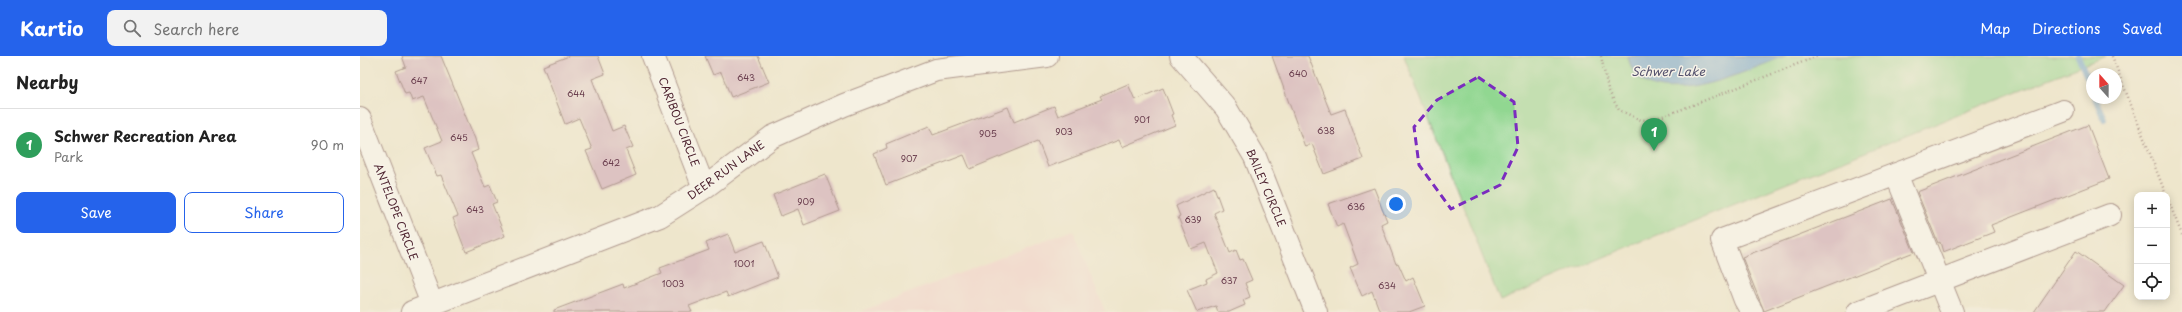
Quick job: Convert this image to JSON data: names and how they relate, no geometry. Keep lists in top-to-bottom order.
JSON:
{
  "streets": {
    "street": [
      "CARIBOU CIRCLE",
      "DEER RUN LANE",
      "BAILEY CIRCLE",
      "ANTELOPE CIRCLE"
    ]
  },
  "crossings": [
    ["CARIBOU CIRCLE", "DEER RUN LANE"],
    ["DEER RUN LANE", "ANTELOPE CIRCLE"]
  ],
  "water": ["Schwer Lake"],
  "house_numbers": [
    "640",
    "643",
    "647",
    "644",
    "901",
    "638",
    "903",
    "905",
    "645",
    "907",
    "642",
    "909",
    "636",
    "643",
    "639",
    "1001",
    "637",
    "1003",
    "634"
  ],
  "north": "top",
  "page": {
    "header": "Kartio",
    "search": "Search here",
    "nav": ["Map", "Directions", "Saved"],
    "heading": "Nearby",
    "list": [
      {
        "mark": "1",
        "name": "Schwer Recreation Area",
        "note": "Park",
        "value": "90 m"
      }
    ],
    "pins": "1",
    "buttons": ["Save", "Share"],
    "map_buttons": ["+", "−"]
  }
}
